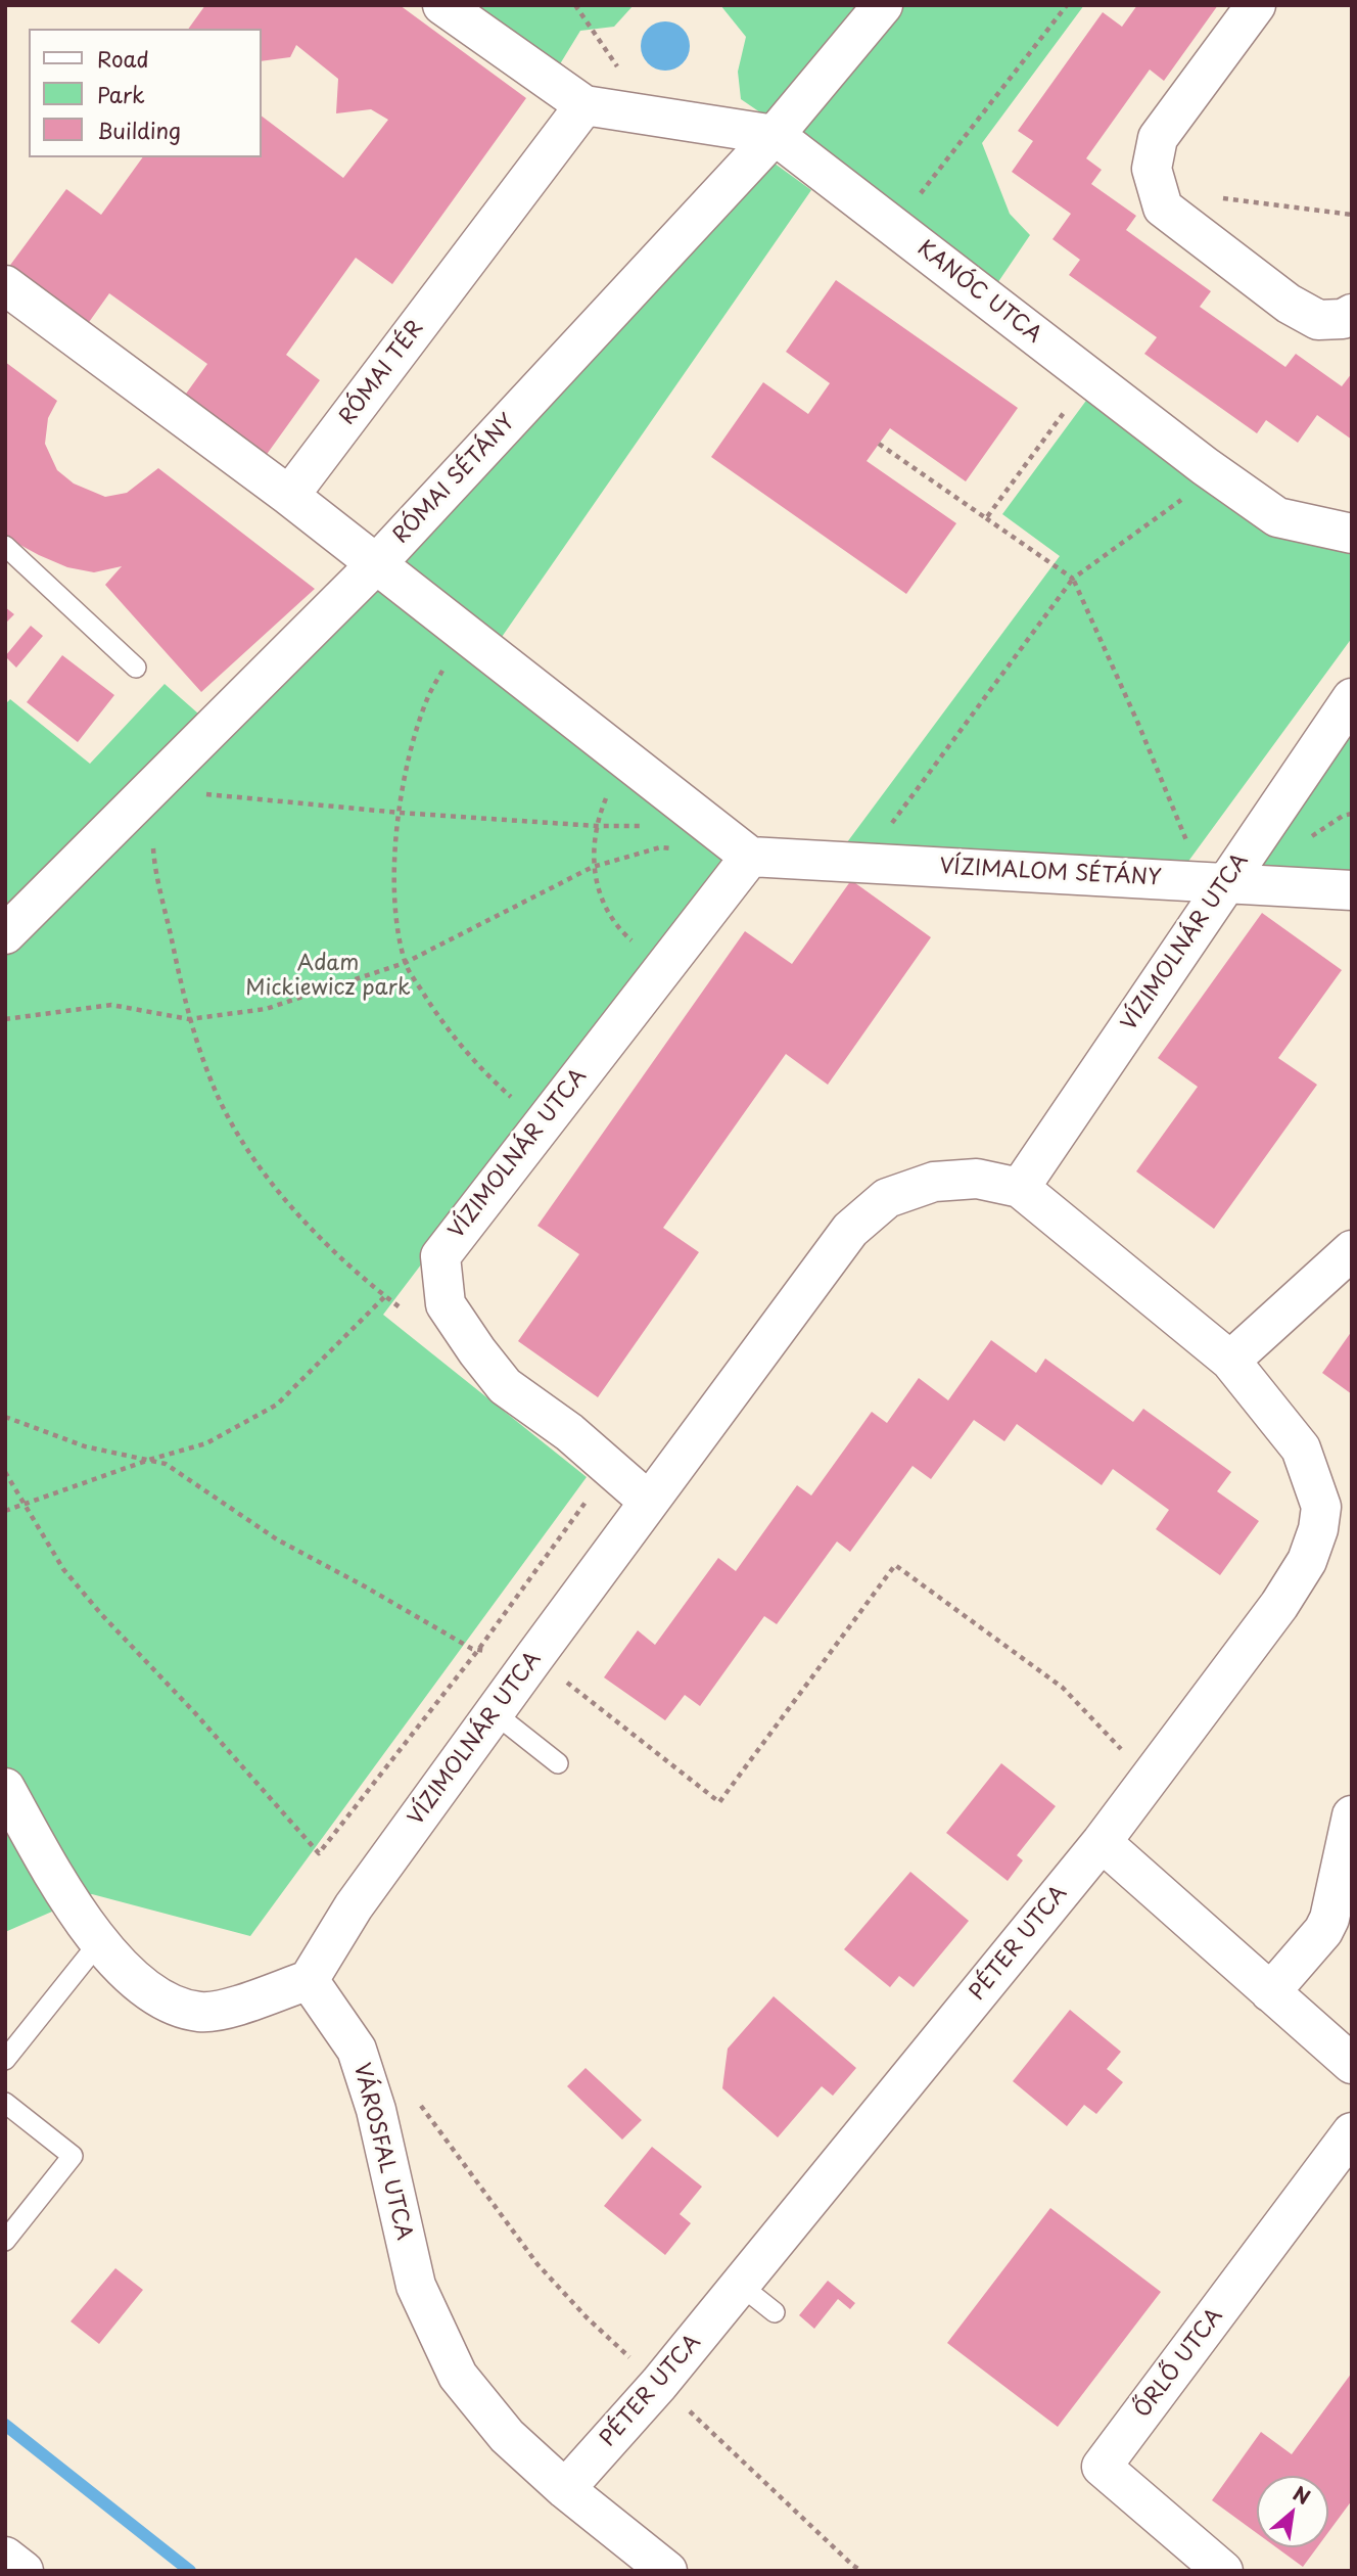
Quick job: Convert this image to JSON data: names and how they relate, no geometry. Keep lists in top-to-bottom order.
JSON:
{
  "streets": {
    "street": [
      "KANÓC UTCA",
      "RÓMAI TÉR",
      "RÓMAI SÉTÁNY",
      "VÍZIMALOM SÉTÁNY",
      "VÍZIMOLNÁR UTCA",
      "PÉTER UTCA",
      "VÁROSFAL UTCA",
      "ŐRLŐ UTCA"
    ]
  },
  "crossings": [
    ["KANÓC UTCA", "RÓMAI TÉR"],
    ["KANÓC UTCA", "RÓMAI SÉTÁNY"],
    ["VÍZIMALOM SÉTÁNY", "VÍZIMOLNÁR UTCA"],
    ["VÍZIMOLNÁR UTCA", "PÉTER UTCA"],
    ["VÍZIMOLNÁR UTCA", "VÁROSFAL UTCA"],
    ["PÉTER UTCA", "VÁROSFAL UTCA"]
  ],
  "parks": ["Adam Mickiewicz park"],
  "legend": ["Road", "Park", "Building"],
  "north": "top right"
}
